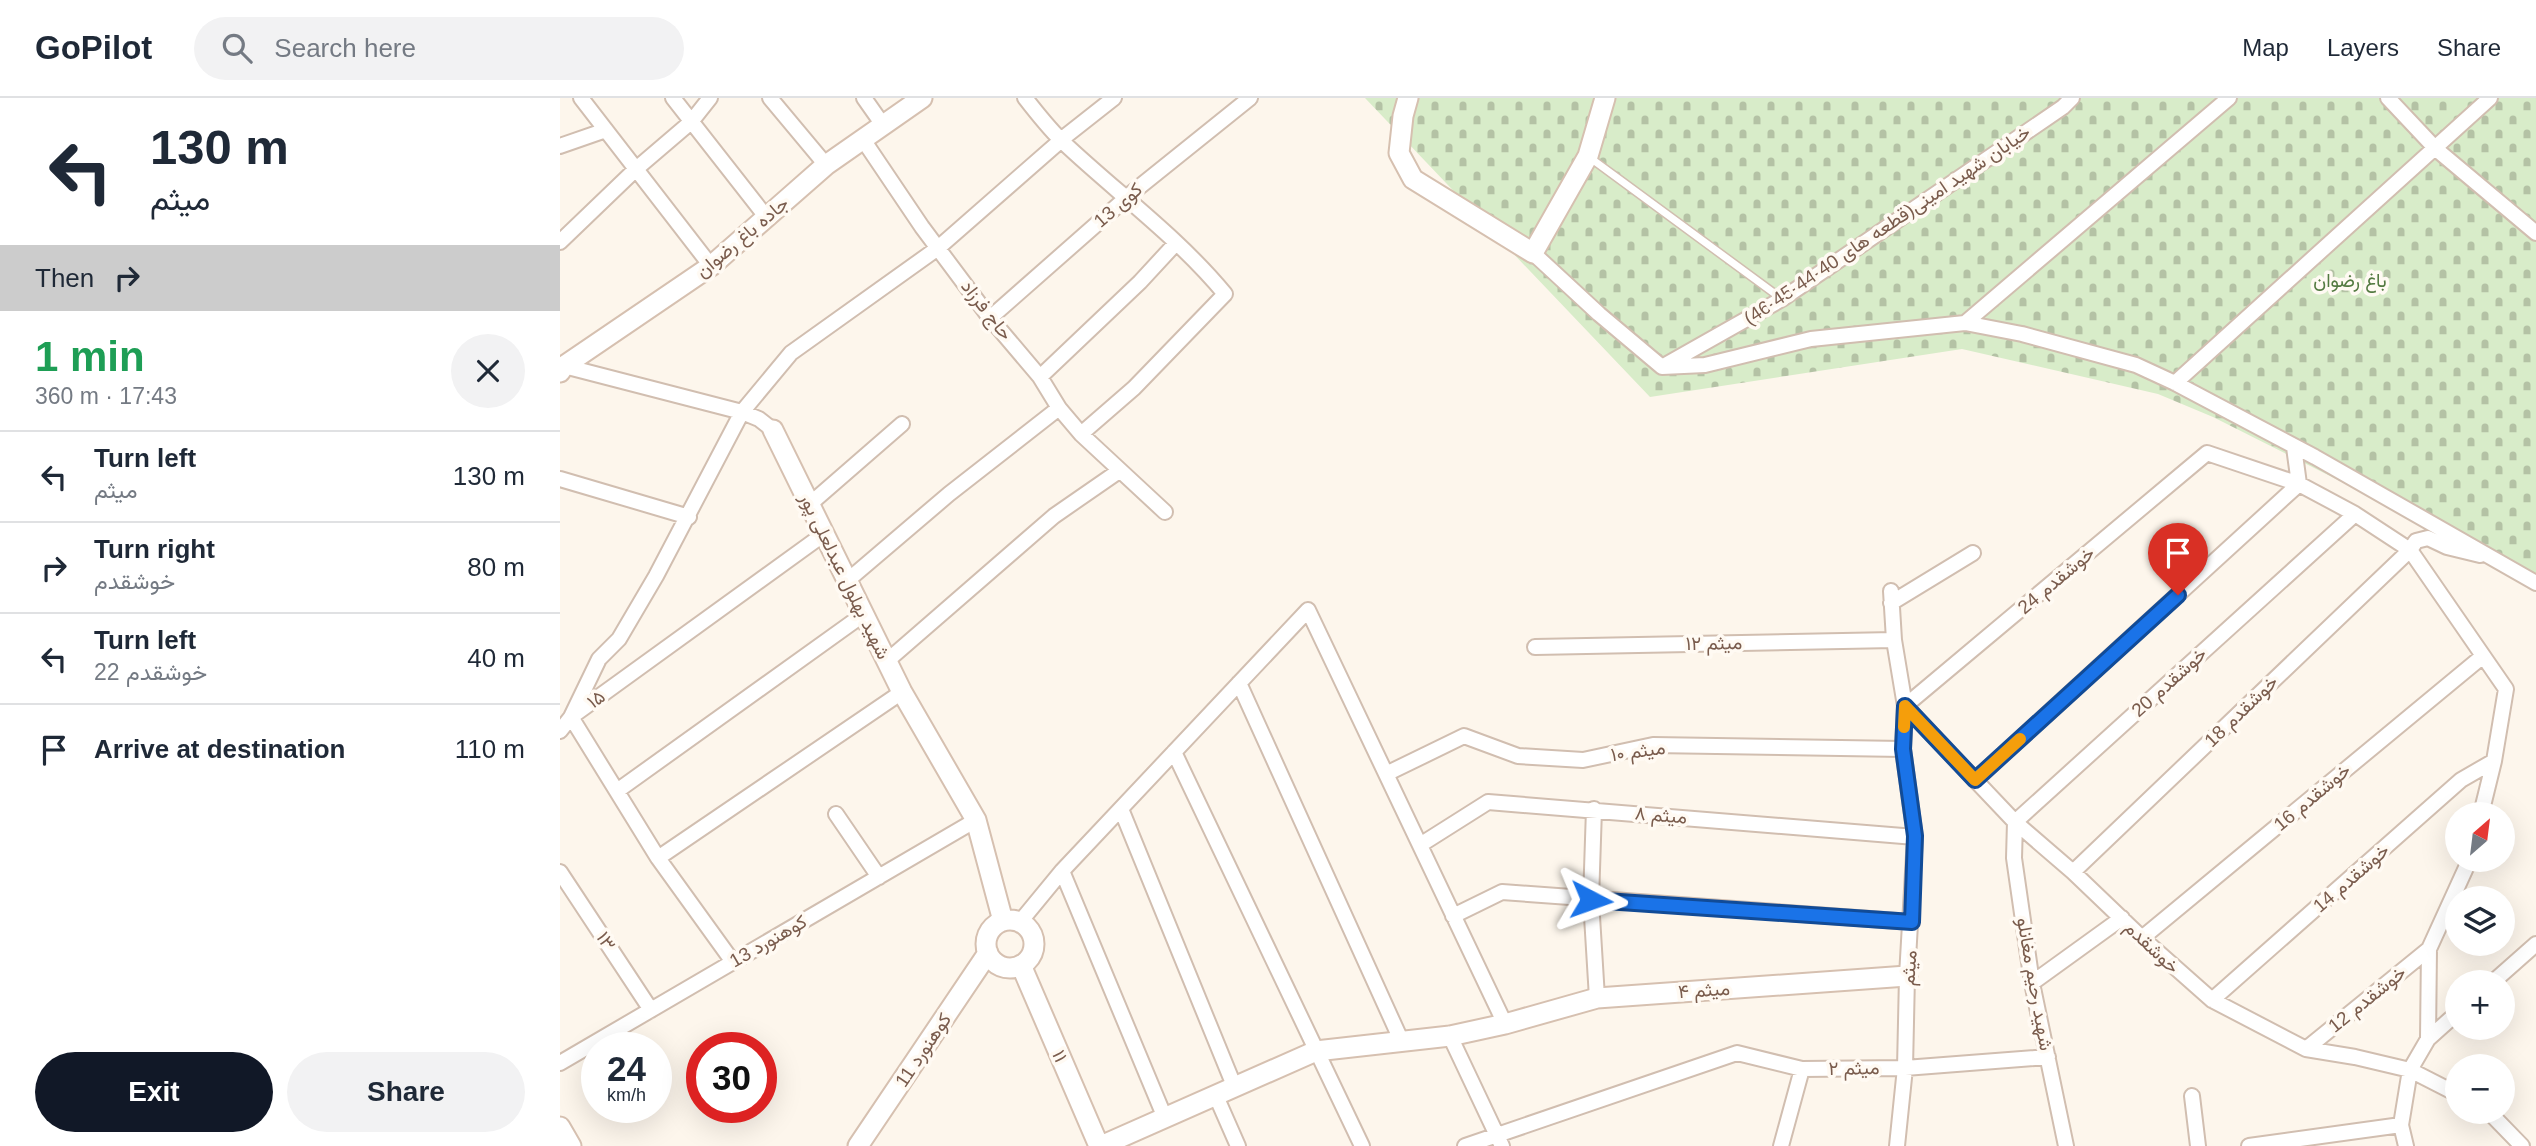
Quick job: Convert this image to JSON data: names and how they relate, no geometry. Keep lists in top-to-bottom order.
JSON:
{
  "streets": {
    "street": [
      "کوی 13",
      "خیابان شهید امینی(قطعه های 40-44-45-46)",
      "جاده باغ رضوان",
      "حاج فرزاد",
      "شهید بهلول عبدلعلی پور",
      "خوشقدم 24",
      "۱۲ میثم",
      "خوشقدم 20",
      "۱۵",
      "خوشقدم 18",
      "۱۰ میثم",
      "خوشقدم 16",
      "۸ میثم",
      "خوشقدم 14",
      "۱۳",
      "کوهنورد 13",
      "خوشقدم",
      "میثم",
      "شهید رحیم مغانلو",
      "۴ میثم",
      "خوشقدم 12",
      "کوهنورد 11",
      "۱۱",
      "۲ میثم"
    ]
  },
  "crossings": [
    ["کوی 13", "حاج فرزاد"],
    ["جاده باغ رضوان", "حاج فرزاد"],
    ["جاده باغ رضوان", "شهید بهلول عبدلعلی پور"],
    ["شهید بهلول عبدلعلی پور", "۱۵"],
    ["شهید بهلول عبدلعلی پور", "کوهنورد 13"],
    ["شهید بهلول عبدلعلی پور", "کوهنورد 11"],
    ["شهید بهلول عبدلعلی پور", "۱۱"],
    ["خوشقدم 24", "خوشقدم"],
    ["خوشقدم 24", "میثم"],
    ["۱۲ میثم", "میثم"],
    ["خوشقدم 20", "خوشقدم"],
    ["خوشقدم 20", "شهید رحیم مغانلو"],
    ["۱۵", "کوهنورد 13"],
    ["خوشقدم 18", "خوشقدم"],
    ["۱۰ میثم", "میثم"],
    ["خوشقدم 16", "خوشقدم"],
    ["۸ میثم", "میثم"],
    ["خوشقدم 14", "خوشقدم"],
    ["۱۳", "کوهنورد 13"],
    ["خوشقدم", "میثم"],
    ["خوشقدم", "شهید رحیم مغانلو"],
    ["خوشقدم", "خوشقدم 12"],
    ["میثم", "۴ میثم"],
    ["میثم", "۲ میثم"],
    ["شهید رحیم مغانلو", "۲ میثم"],
    ["۴ میثم", "۱۱"],
    ["کوهنورد 11", "۱۱"]
  ],
  "parks": ["باغ رضوان"],
  "north": "top right",
  "page": {
    "header": "GoPilot",
    "search": "Search here",
    "nav": ["Map", "Layers", "Share"],
    "turn": ["130 m", "میثم"],
    "then": "Then",
    "heading": ["1 min", "360 m · 17:43"],
    "list": [
      {
        "name": "Turn left",
        "note": "میثم",
        "value": "130 m"
      },
      {
        "name": "Turn right",
        "note": "خوشقدم",
        "value": "80 m"
      },
      {
        "name": "Turn left",
        "note": "خوشقدم 22",
        "value": "40 m"
      },
      {
        "name": "Arrive at destination",
        "value": "110 m"
      }
    ],
    "map_buttons": ["+", "−"],
    "speed": "24 km/h",
    "limit": "30",
    "buttons": ["Exit", "Share"]
  }
}
